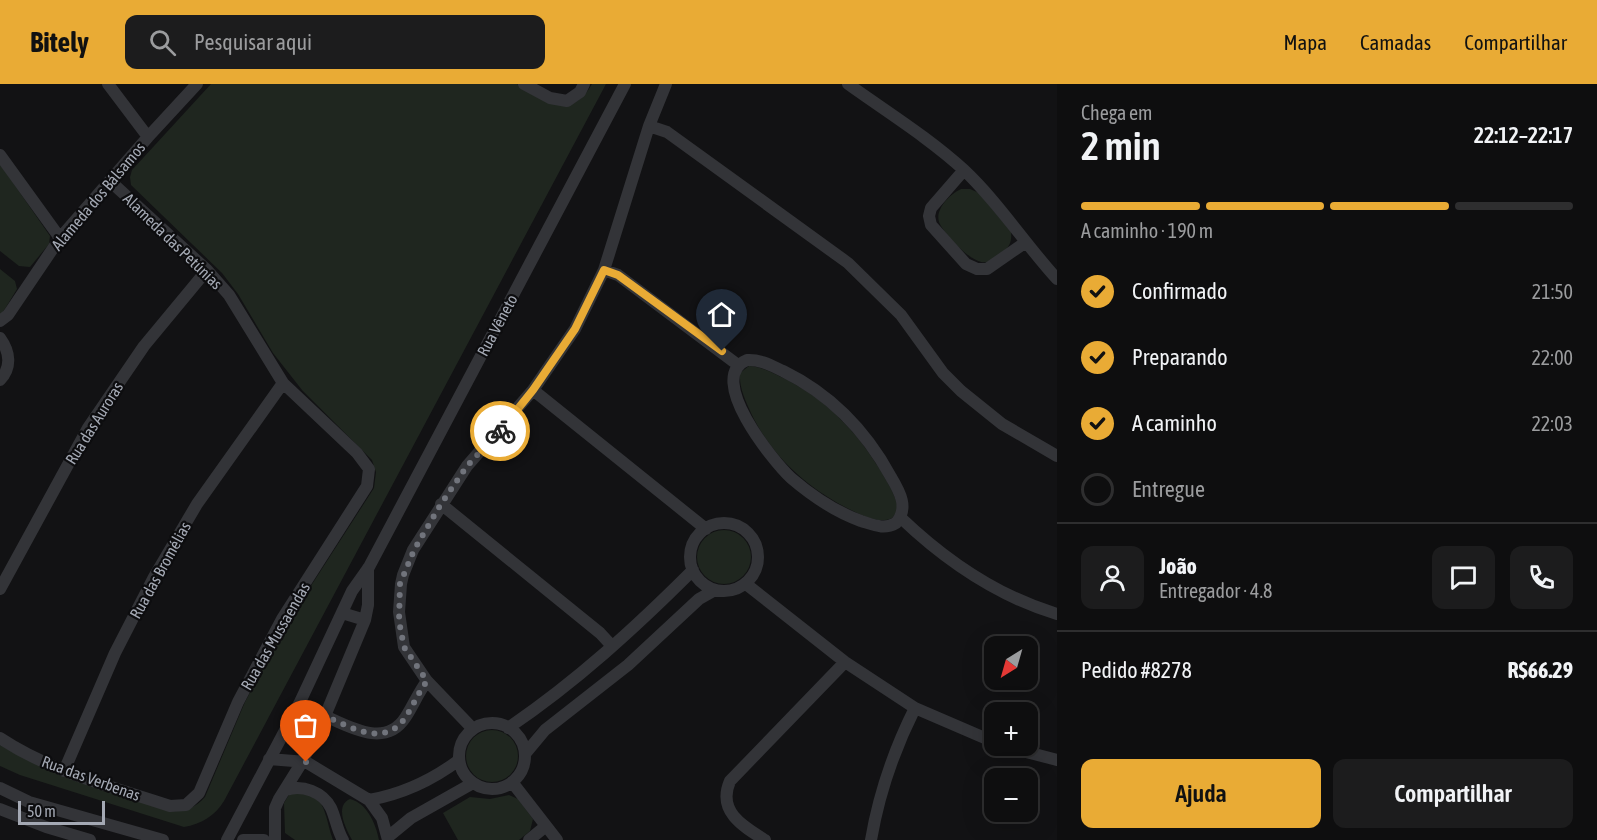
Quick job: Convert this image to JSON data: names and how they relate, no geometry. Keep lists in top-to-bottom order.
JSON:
{
  "streets": {
    "street": [
      "Alameda dos Bálsamos",
      "Alameda das Petúnias",
      "Rua Vêneto",
      "Rua das Auroras",
      "Rua das Bromélias",
      "Rua das Mussaendas",
      "Rua das Verbenas"
    ]
  },
  "crossings": [
    ["Alameda dos Bálsamos", "Alameda das Petúnias"],
    ["Alameda das Petúnias", "Rua das Auroras"],
    ["Alameda das Petúnias", "Rua das Bromélias"],
    ["Alameda das Petúnias", "Rua das Mussaendas"],
    ["Rua das Bromélias", "Rua das Verbenas"],
    ["Rua das Mussaendas", "Rua das Verbenas"]
  ],
  "scale_bar": "50 m",
  "north": "bottom left",
  "page": {
    "header": "Bitely",
    "search": "Pesquisar aqui",
    "nav": ["Mapa", "Camadas", "Compartilhar"],
    "heading": ["2 min", "Chega em", "22:12–22:17"],
    "panel": [
      "João",
      "Entregador · 4.8",
      "Pedido #8278",
      "R$66.29"
    ],
    "bar": "A caminho · 190 m",
    "list": [
      ["Confirmado", "21:50"],
      ["Preparando", "22:00"],
      ["A caminho", "22:03"],
      "Entregue"
    ],
    "map_buttons": ["+", "−"],
    "buttons": ["Ajuda", "Compartilhar"],
    "scale": "50 m"
  }
}
